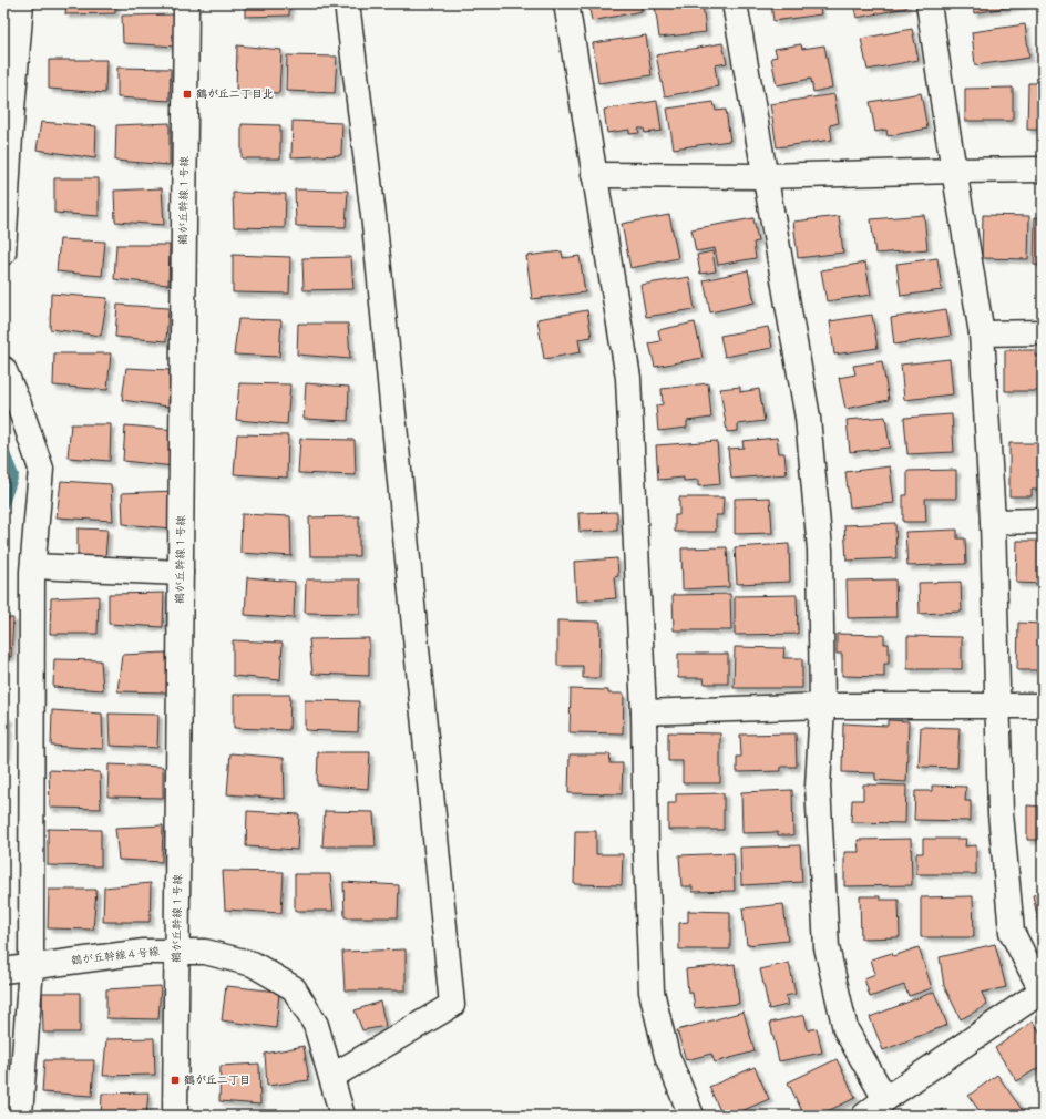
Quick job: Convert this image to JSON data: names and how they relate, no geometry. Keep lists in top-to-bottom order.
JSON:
{
  "streets": {
    "street": ["鶴が丘幹線１号線", "鶴が丘幹線４号線"]
  },
  "crossings": [
    ["鶴が丘幹線１号線", "鶴が丘幹線４号線"]
  ],
  "places": {
    "transit": ["鶴が丘二丁目北", "鶴が丘二丁目"]
  }
}
